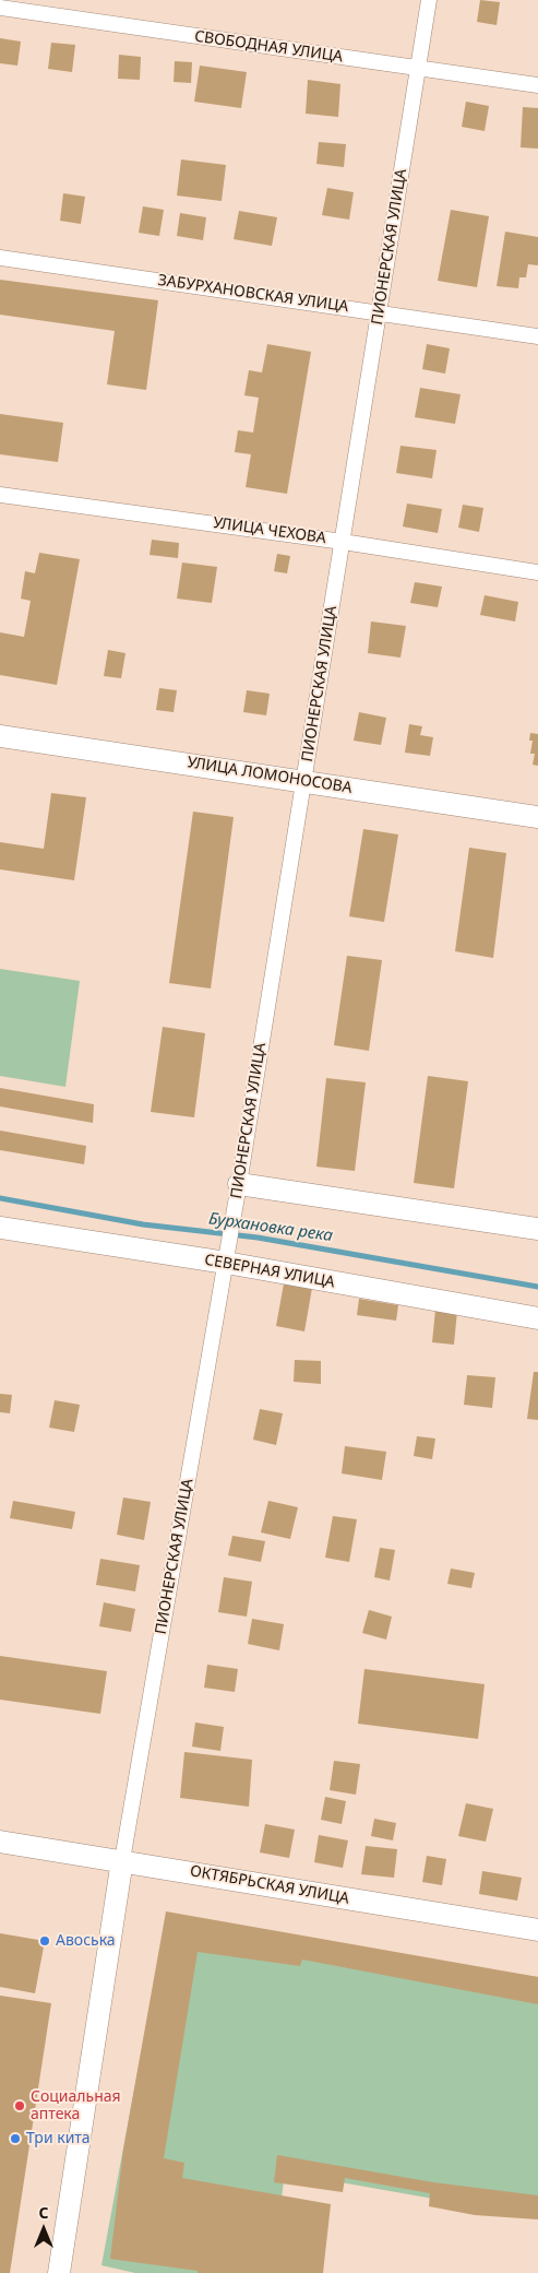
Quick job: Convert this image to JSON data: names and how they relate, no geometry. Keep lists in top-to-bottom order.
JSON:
{
  "streets": {
    "street": [
      "СВОБОДНАЯ УЛИЦА",
      "ПИОНЕРСКАЯ УЛИЦА",
      "ЗАБУРХАНОВСКАЯ УЛИЦА",
      "УЛИЦА ЧЕХОВА",
      "УЛИЦА ЛОМОНОСОВА",
      "СЕВЕРНАЯ УЛИЦА",
      "ОКТЯБРЬСКАЯ УЛИЦА"
    ]
  },
  "crossings": [
    ["СВОБОДНАЯ УЛИЦА", "ПИОНЕРСКАЯ УЛИЦА"],
    ["ПИОНЕРСКАЯ УЛИЦА", "ЗАБУРХАНОВСКАЯ УЛИЦА"],
    ["ПИОНЕРСКАЯ УЛИЦА", "УЛИЦА ЧЕХОВА"],
    ["ПИОНЕРСКАЯ УЛИЦА", "УЛИЦА ЛОМОНОСОВА"],
    ["ПИОНЕРСКАЯ УЛИЦА", "СЕВЕРНАЯ УЛИЦА"],
    ["ПИОНЕРСКАЯ УЛИЦА", "ОКТЯБРЬСКАЯ УЛИЦА"]
  ],
  "water": ["Бурхановка река"],
  "places": ["Авоська", "Социальная аптека", "Три кита"],
  "north": "top"
}
